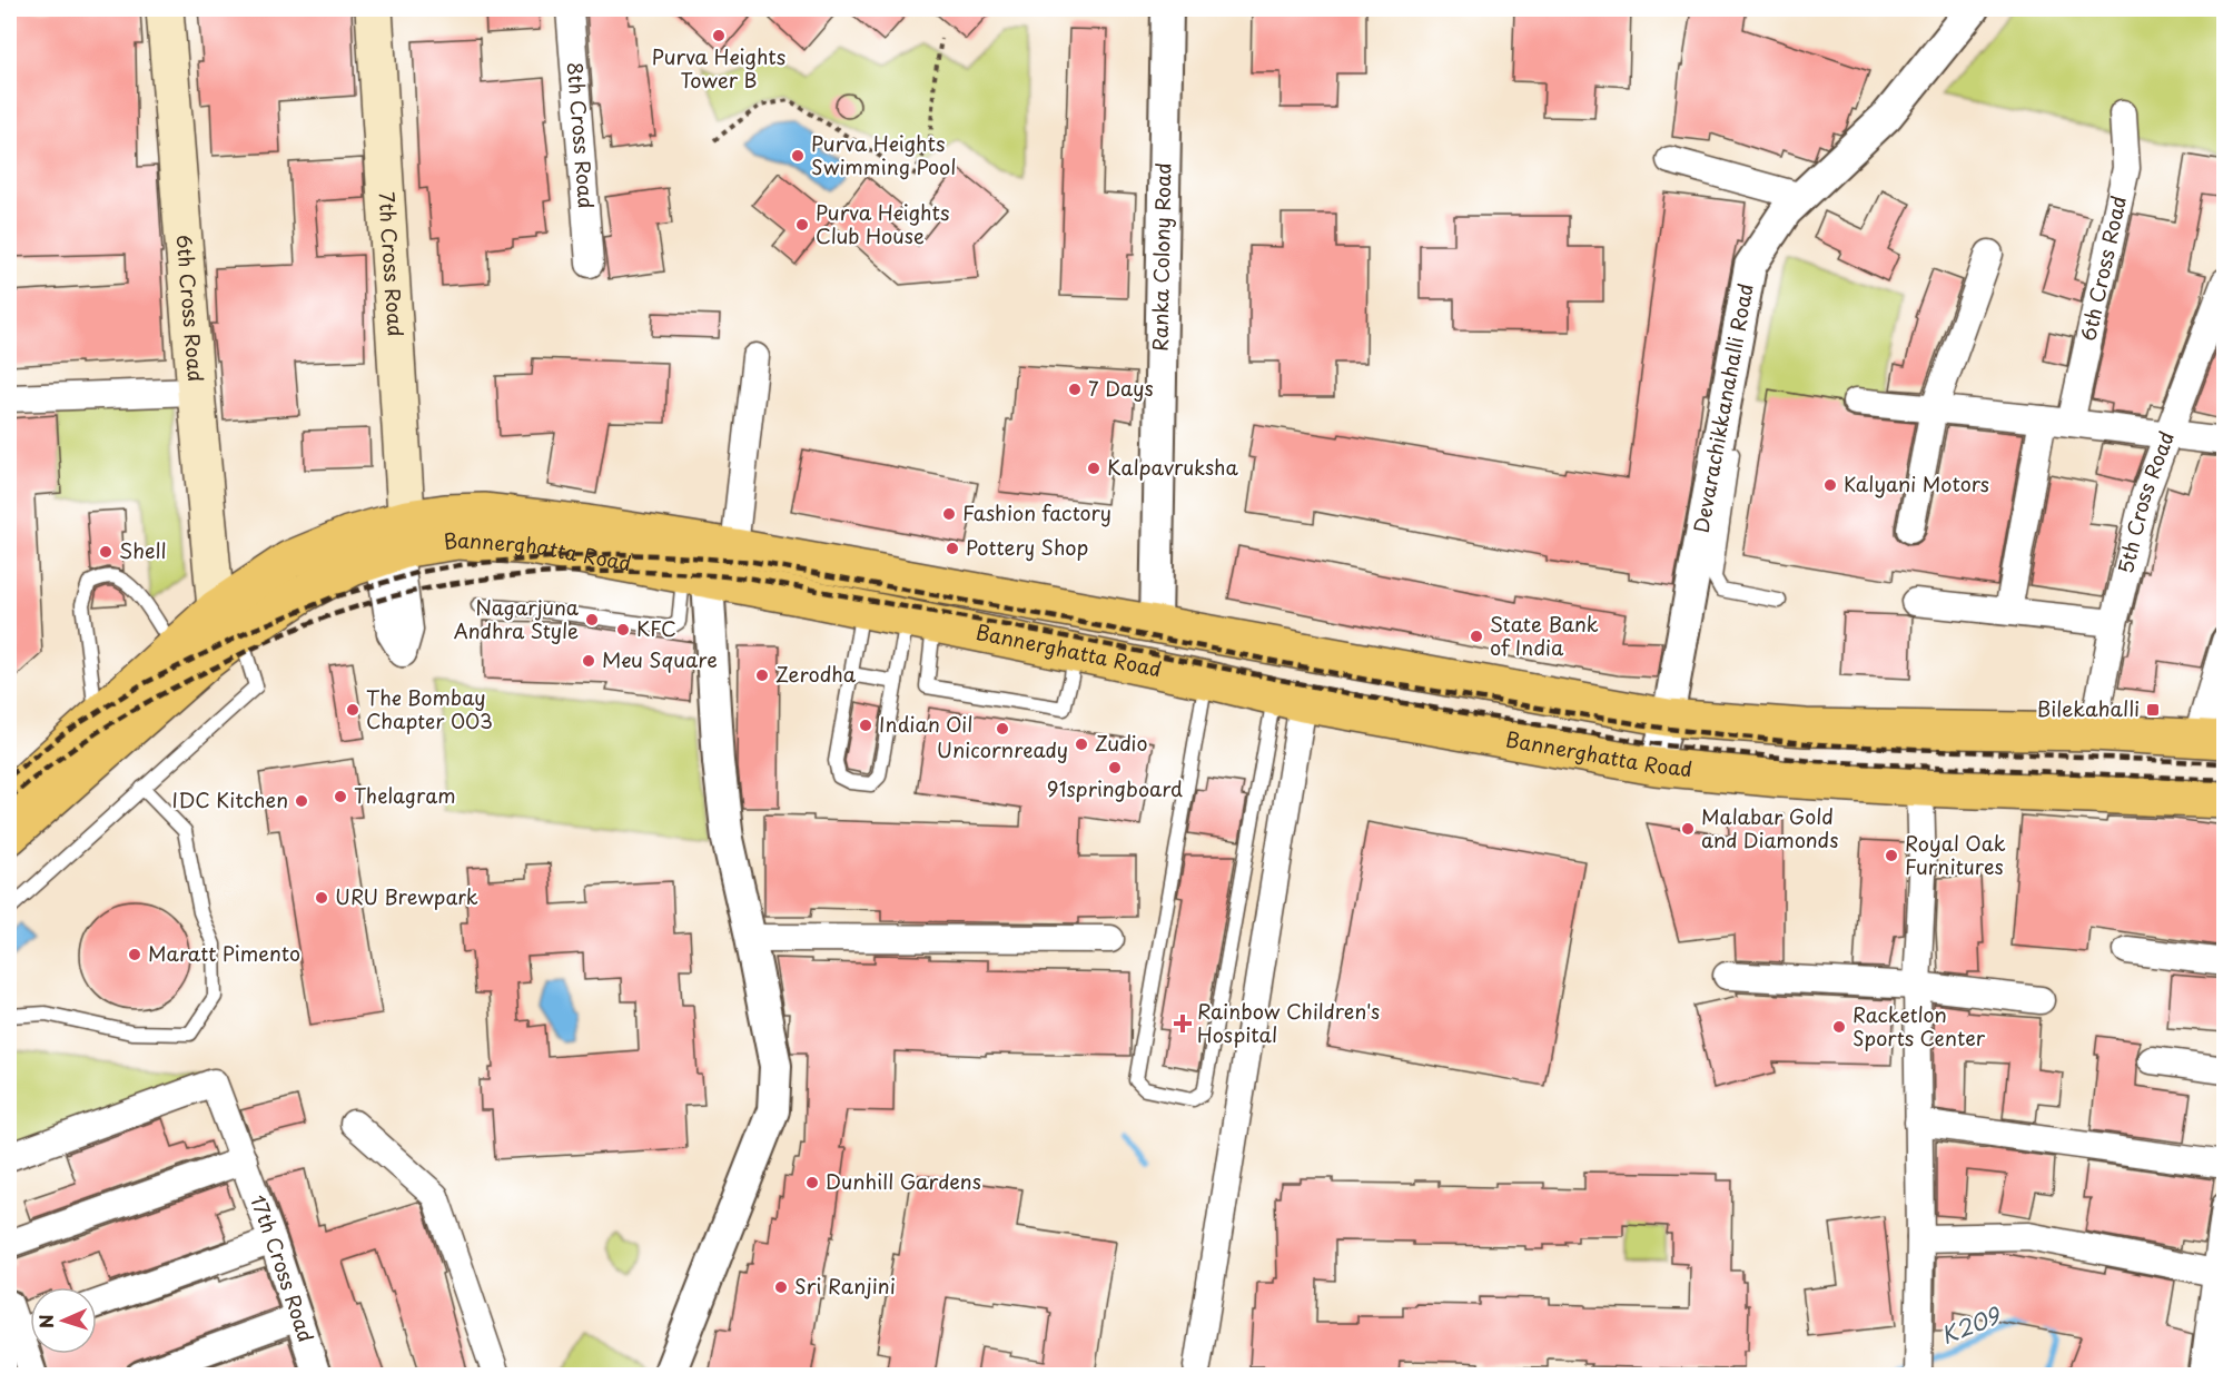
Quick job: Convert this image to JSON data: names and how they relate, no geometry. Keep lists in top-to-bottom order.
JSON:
{
  "streets": {
    "main road": ["7th Cross Road", "6th Cross Road", "Bannerghatta Road"],
    "street": [
      "8th Cross Road",
      "Ranka Colony Road",
      "Devarachikkanahalli Road",
      "5th Cross Road",
      "17th Cross Road"
    ]
  },
  "crossings": [
    ["Ranka Colony Road", "Bannerghatta Road"],
    ["7th Cross Road", "Bannerghatta Road"],
    ["6th Cross Road", "Bannerghatta Road"],
    ["Devarachikkanahalli Road", "Bannerghatta Road"],
    ["5th Cross Road", "Bannerghatta Road"]
  ],
  "water": ["K209"],
  "places": {
    "other": [
      "Purva Heights Tower B",
      "Purva Heights Swimming Pool",
      "Purva Heights Club House",
      "7 Days",
      "Kalpavruksha",
      "Kalyani Motors",
      "Fashion factory",
      "Pottery Shop",
      "Shell",
      "Nagarjuna Andhra Style",
      "KFC",
      "State Bank of India",
      "Meu Square",
      "Zerodha",
      "The Bombay Chapter 003",
      "Indian Oil",
      "Unicornready",
      "Zudio",
      "91springboard",
      "Thelagram",
      "IDC Kitchen",
      "Malabar Gold and Diamonds",
      "Royal Oak Furnitures",
      "URU Brewpark",
      "Maratt Pimento",
      "Racketlon Sports Center",
      "Dunhill Gardens",
      "Sri Ranjini"
    ],
    "transit": ["Bilekahalli"],
    "health": ["Rainbow Children's Hospital"]
  },
  "north": "left"
}
